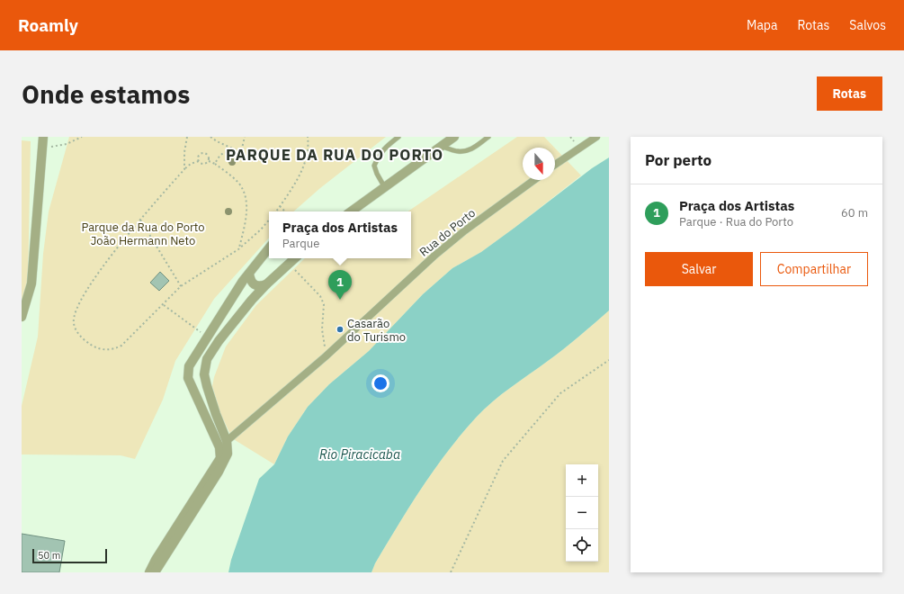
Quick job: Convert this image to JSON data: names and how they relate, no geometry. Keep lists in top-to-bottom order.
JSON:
{
  "streets": {
    "street": ["Rua do Porto"]
  },
  "districts": ["PARQUE DA RUA DO PORTO"],
  "water": ["Rio Piracicaba"],
  "parks": ["Parque da Rua do Porto João Hermann Neto"],
  "places": ["Casarão do Turismo"],
  "scale_bar": "50 m",
  "north": "bottom",
  "page": {
    "header": "Roamly",
    "nav": ["Mapa", "Rotas", "Salvos"],
    "buttons": [
      "Rotas",
      ["Salvar", "Compartilhar"]
    ],
    "title": "Onde estamos",
    "heading": "Por perto",
    "list": [
      {
        "mark": "1",
        "name": "Praça dos Artistas",
        "note": "Parque · Rua do Porto",
        "value": "60 m"
      }
    ],
    "popup": ["Praça dos Artistas", "Parque"],
    "pins": "1",
    "map_buttons": ["+", "−"],
    "scale": "50 m"
  }
}
